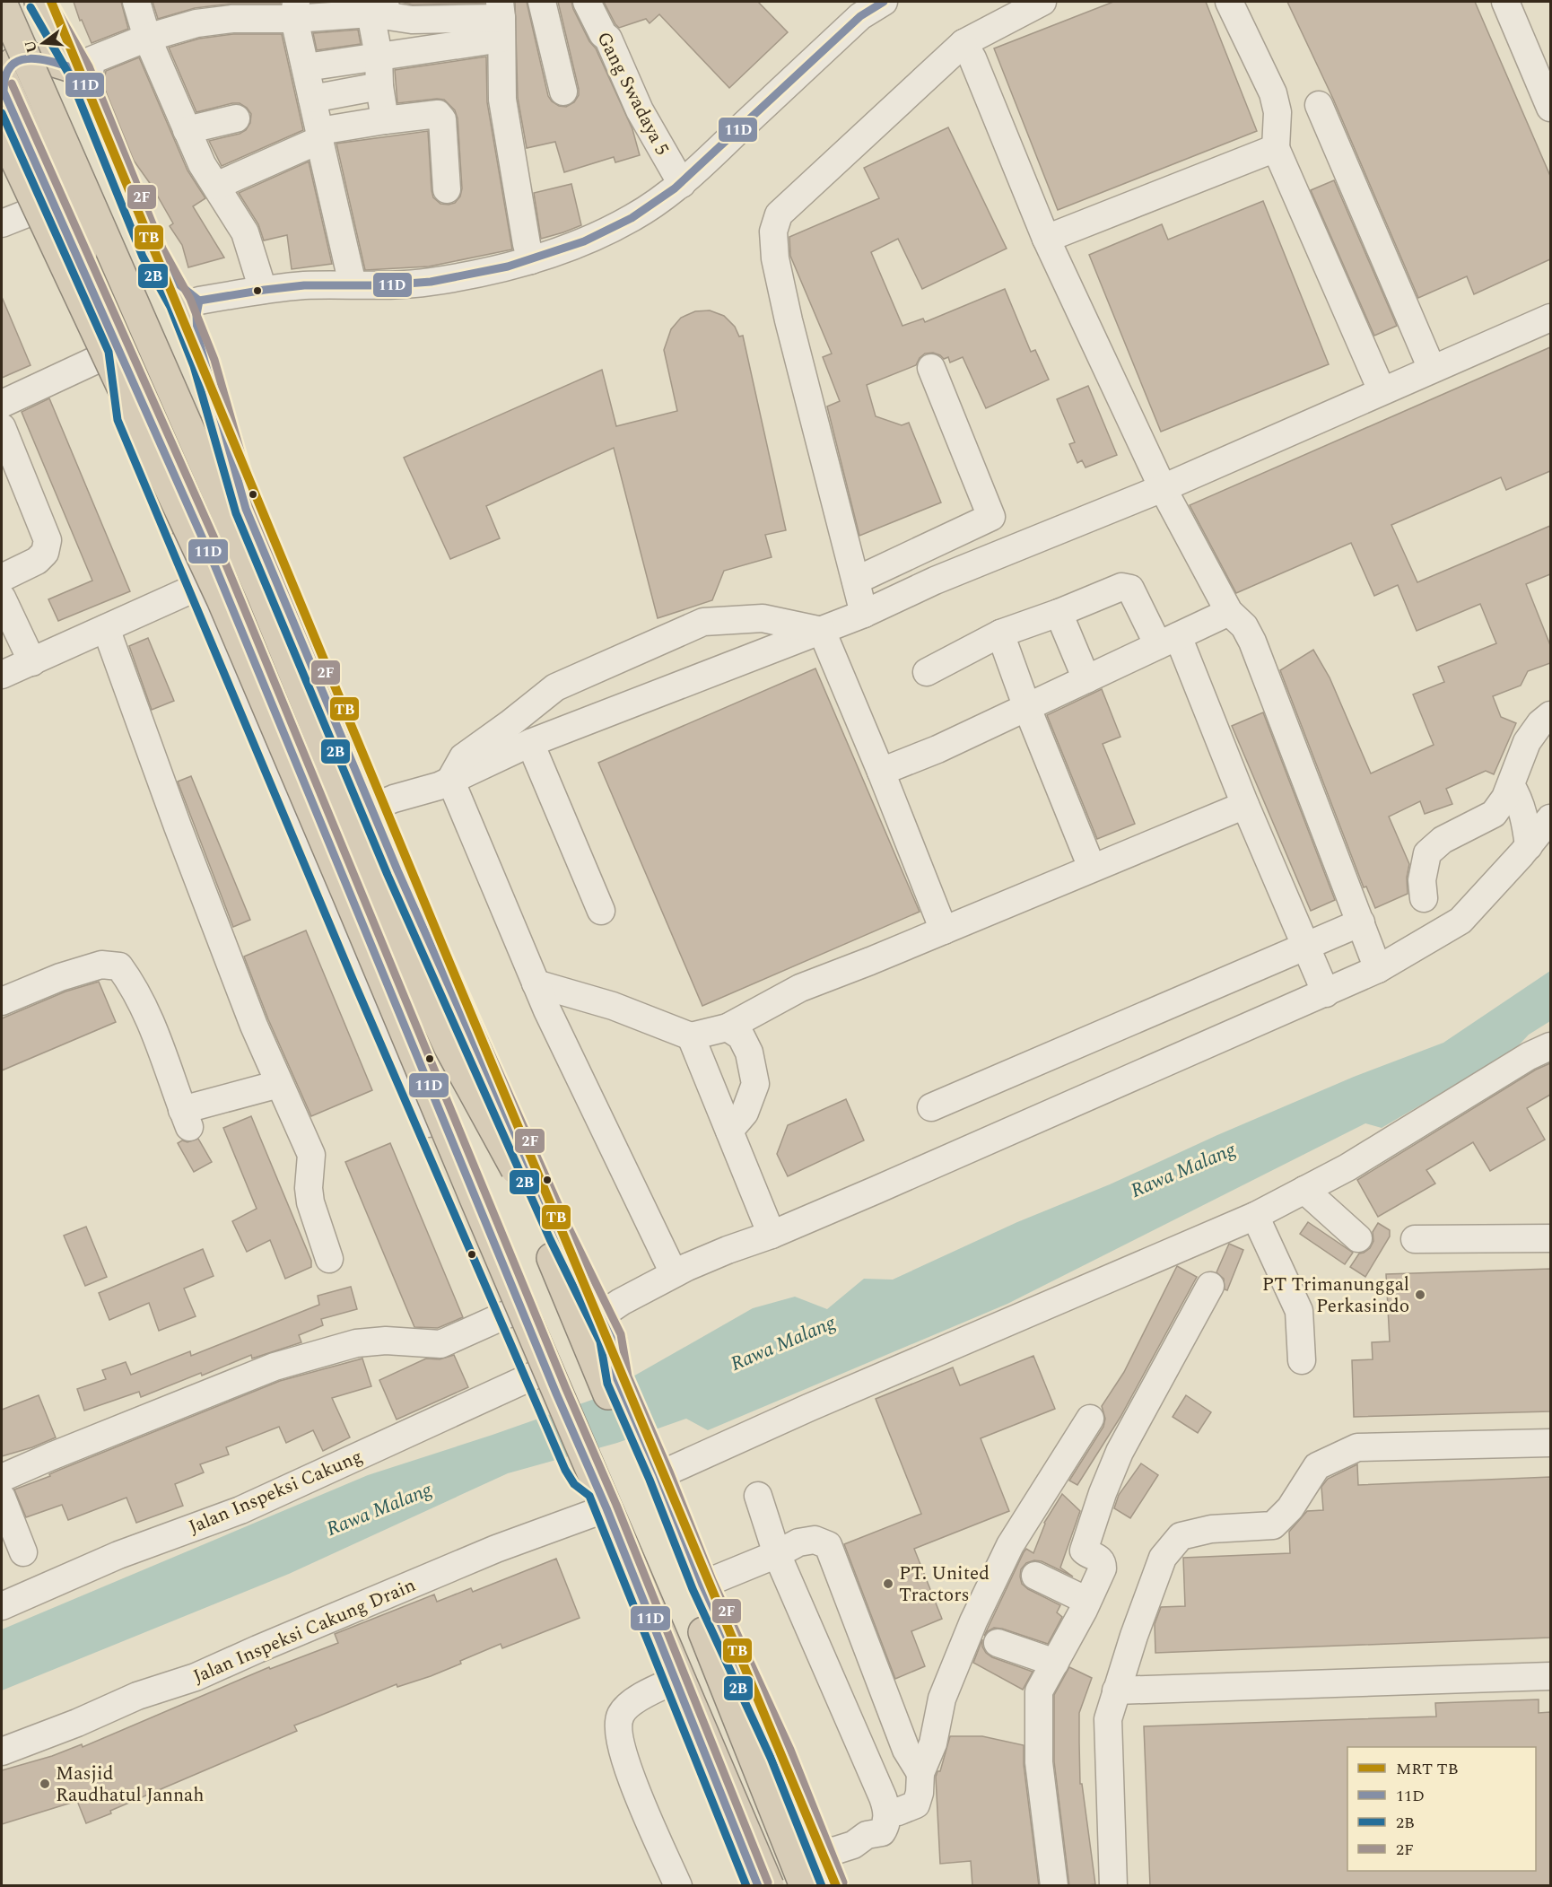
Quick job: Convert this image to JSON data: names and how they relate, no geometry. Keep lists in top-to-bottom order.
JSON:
{
  "streets": {
    "street": ["Gang Swadaya 5", "Jalan Inspeksi Cakung", "Jalan Inspeksi Cakung Drain"]
  },
  "water": ["Rawa Malang"],
  "places": ["PT Trimanunggal Perkasindo", "PT. United Tractors", "Masjid Raudhatul Jannah"],
  "lines": [
    "metro line TB",
    "transit line 11D",
    "transit line 2F",
    "transit line 2B"
  ],
  "legend": [
    "MRT TB",
    "11D",
    "2B",
    "2F"
  ],
  "north": "left"
}
